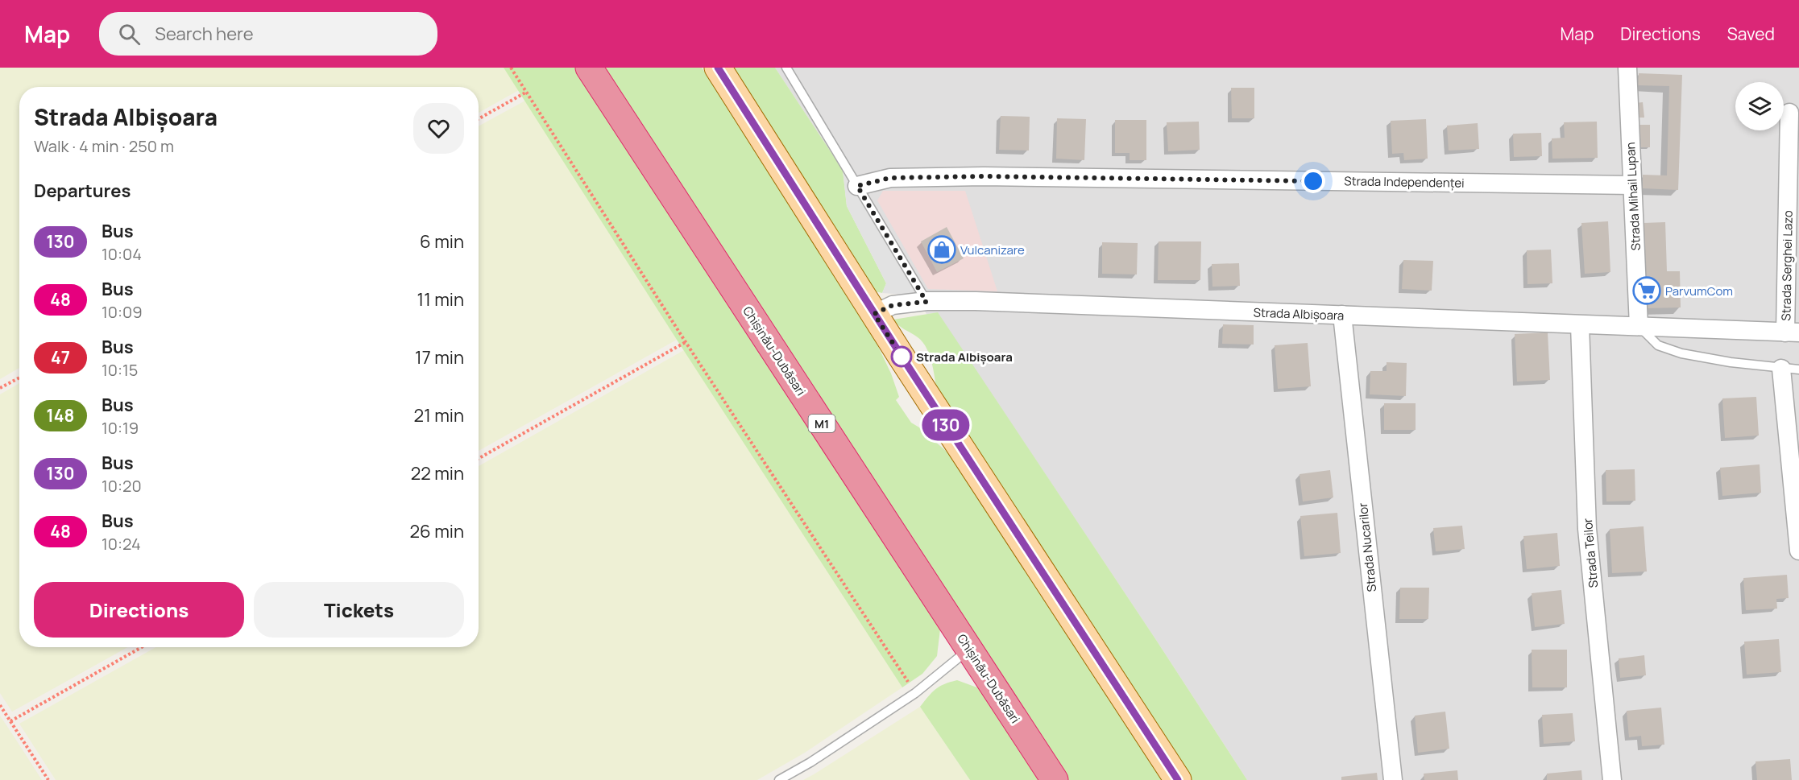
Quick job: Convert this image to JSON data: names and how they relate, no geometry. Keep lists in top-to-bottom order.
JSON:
{
  "streets": {
    "highway": ["Chișinău-Dubăsari", "M1"],
    "street": [
      "Strada Independenței",
      "Strada Mihail Lupan",
      "Strada Serghei Lazo",
      "Strada Albișoara",
      "Strada Nucarilor",
      "Strada Teilor"
    ]
  },
  "crossings": [
    ["Strada Independenței", "Strada Mihail Lupan"],
    ["Strada Mihail Lupan", "Strada Serghei Lazo"],
    ["Strada Mihail Lupan", "Strada Albișoara"],
    ["Strada Serghei Lazo", "Strada Albișoara"],
    ["Strada Albișoara", "Strada Nucarilor"],
    ["Strada Albișoara", "Strada Teilor"]
  ],
  "places": {
    "shop": ["Vulcanizare"],
    "supermarket": ["ParvumCom"],
    "other": ["Strada Albișoara"]
  },
  "lines": ["bus line 130"],
  "page": {
    "header": "Map",
    "search": "Search here",
    "nav": ["Map", "Directions", "Saved"],
    "on_map": "130",
    "heading": [
      ["Strada Albișoara", "Walk · 4 min · 250 m"],
      "Departures"
    ],
    "list": [
      {
        "mark": "130",
        "name": "Bus",
        "note": "10:04",
        "value": "6 min"
      },
      {
        "mark": "48",
        "name": "Bus",
        "note": "10:09",
        "value": "11 min"
      },
      {
        "mark": "47",
        "name": "Bus",
        "note": "10:15",
        "value": "17 min"
      },
      {
        "mark": "148",
        "name": "Bus",
        "note": "10:19",
        "value": "21 min"
      },
      {
        "mark": "130",
        "name": "Bus",
        "note": "10:20",
        "value": "22 min"
      },
      {
        "mark": "48",
        "name": "Bus",
        "note": "10:24",
        "value": "26 min"
      }
    ],
    "buttons": ["Directions", "Tickets"]
  }
}
